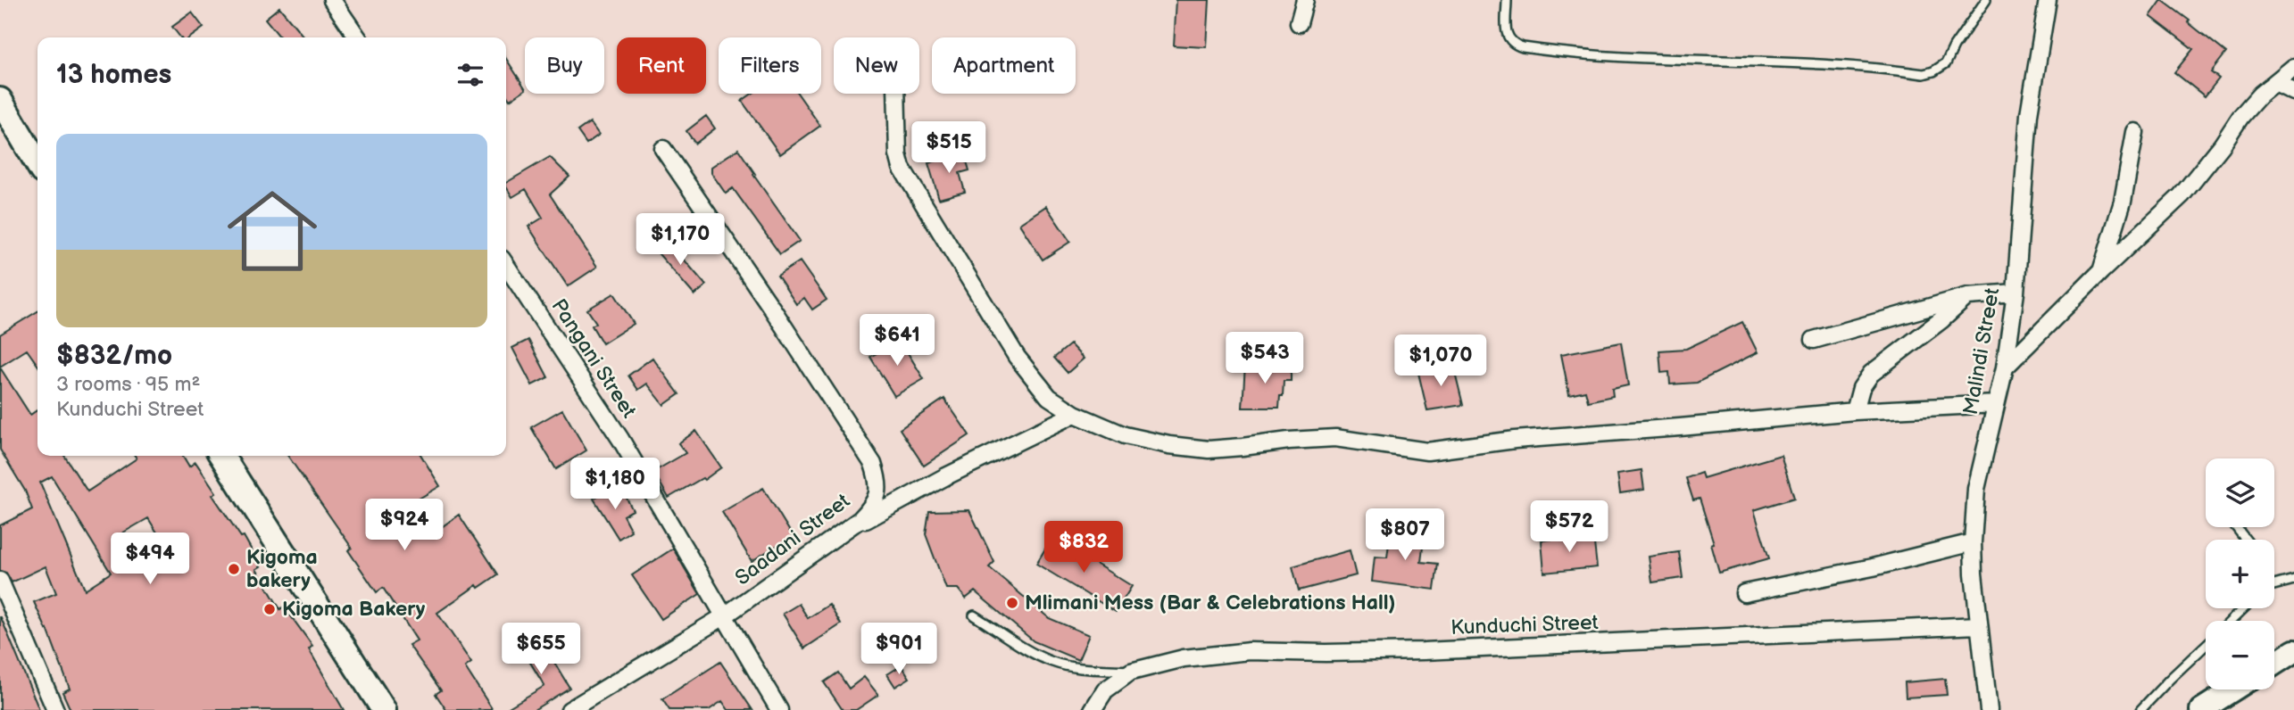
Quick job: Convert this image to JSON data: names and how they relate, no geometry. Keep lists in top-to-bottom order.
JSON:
{
  "streets": {
    "street": [
      "Malindi Street",
      "Pangani Street",
      "Saadani Street",
      "Kunduchi Street"
    ]
  },
  "crossings": [
    ["Malindi Street", "Kunduchi Street"],
    ["Pangani Street", "Saadani Street"]
  ],
  "places": ["Kigoma bakery", "Mlimani Mess (Bar & Celebrations Hall)", "Kigoma Bakery"],
  "page": {
    "chip": [
      "Buy",
      "Rent",
      "Filters",
      "New",
      "Apartment"
    ],
    "heading": "13 homes",
    "list": [
      {
        "name": "$832/mo",
        "note": "3 rooms · 95 m² · Kunduchi Street"
      }
    ],
    "price": [
      "$515",
      "$1,170",
      "$641",
      "$543",
      "$1,070",
      "$1,180",
      "$924",
      "$572",
      "$807",
      "$832",
      "$494",
      "$655",
      "$901"
    ],
    "map_buttons": ["+", "−"]
  }
}
